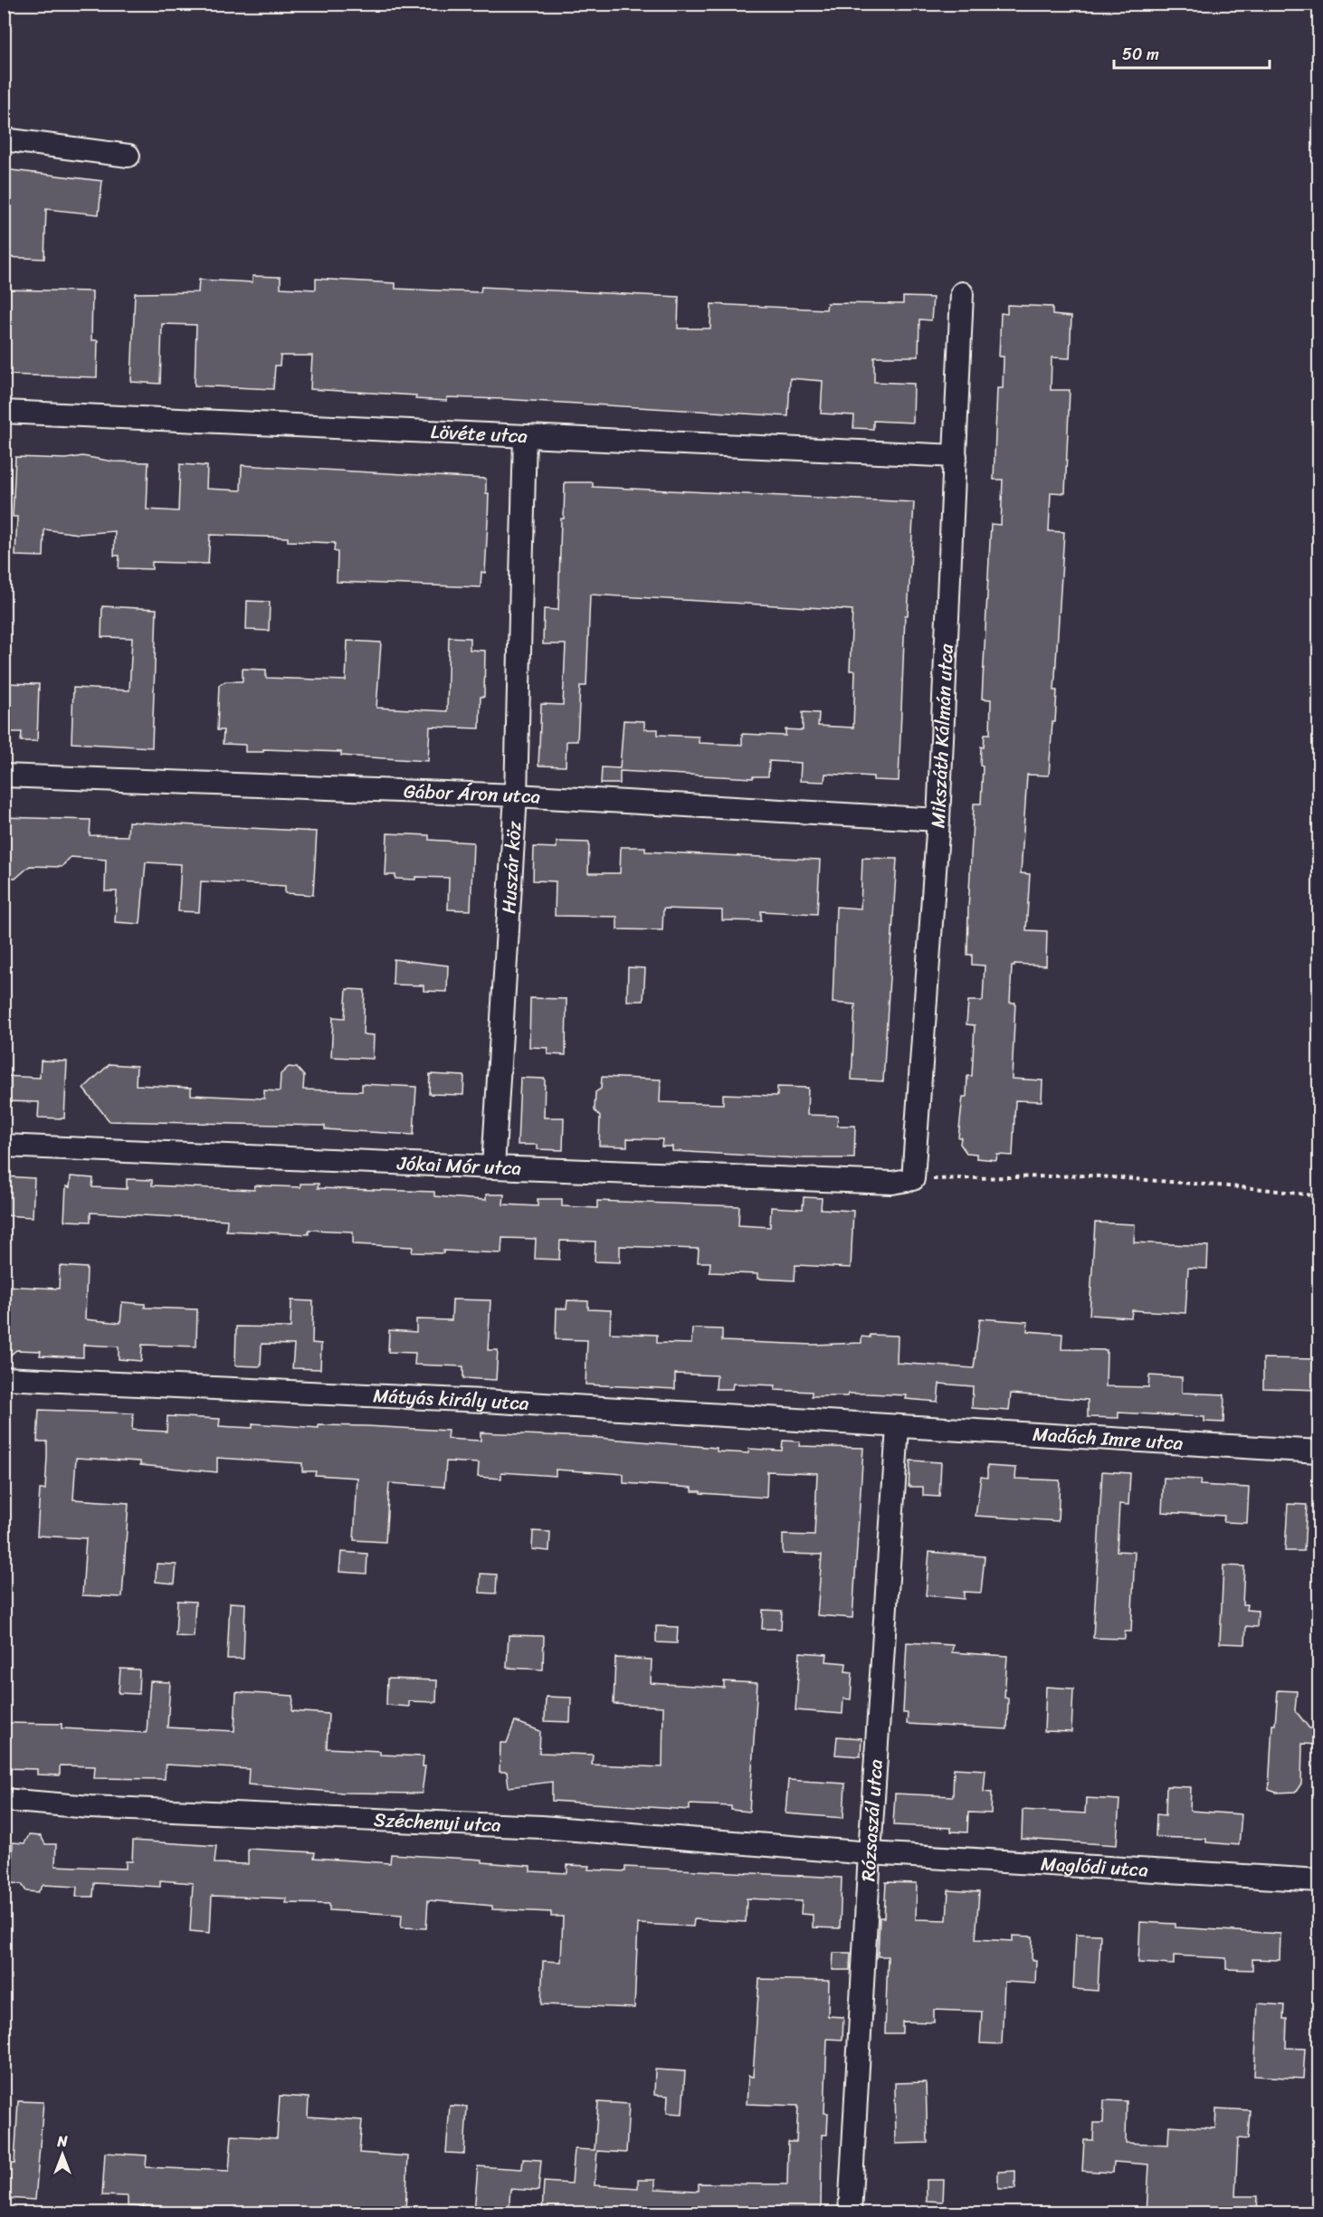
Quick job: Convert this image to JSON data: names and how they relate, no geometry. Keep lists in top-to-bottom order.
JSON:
{
  "streets": {
    "street": [
      "Lövéte utca",
      "Mikszáth Kálmán utca",
      "Gábor Áron utca",
      "Huszár köz",
      "Jókai Mór utca",
      "Mátyás király utca",
      "Madách Imre utca",
      "Rózsaszál utca",
      "Széchenyi utca",
      "Maglódi utca"
    ]
  },
  "crossings": [
    ["Lövéte utca", "Mikszáth Kálmán utca"],
    ["Lövéte utca", "Huszár köz"],
    ["Mikszáth Kálmán utca", "Gábor Áron utca"],
    ["Mikszáth Kálmán utca", "Jókai Mór utca"],
    ["Gábor Áron utca", "Huszár köz"],
    ["Huszár köz", "Jókai Mór utca"],
    ["Mátyás király utca", "Madách Imre utca"],
    ["Mátyás király utca", "Rózsaszál utca"],
    ["Madách Imre utca", "Rózsaszál utca"],
    ["Rózsaszál utca", "Széchenyi utca"],
    ["Rózsaszál utca", "Maglódi utca"],
    ["Széchenyi utca", "Maglódi utca"]
  ],
  "scale_bar": "50 m",
  "north": "top"
}
